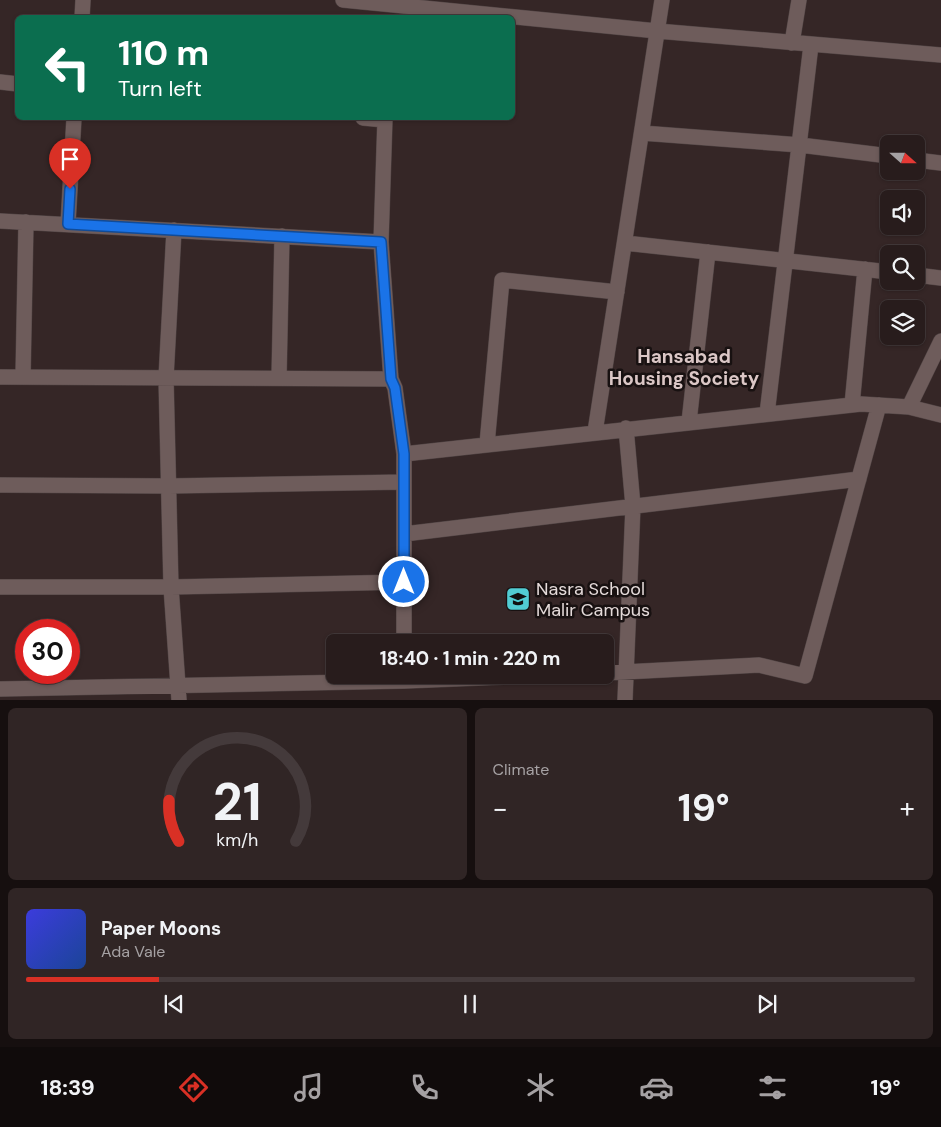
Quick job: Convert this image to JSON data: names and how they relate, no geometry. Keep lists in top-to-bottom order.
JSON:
{
  "districts": ["Hansabad Housing Society"],
  "places": {
    "school or university": ["Nasra School Malir Campus"]
  },
  "north": "right",
  "page": {
    "turn": ["110 m", "Turn left"],
    "limit": "30",
    "trip": "18:40 · 1 min · 220 m",
    "tile": "Climate",
    "heat": ["−", "19°", "+"],
    "song": ["Paper Moons", "Ada Vale"],
    "tabs": ["18:39", "19°"],
    "gauge": ["21", "km/h"]
  }
}
